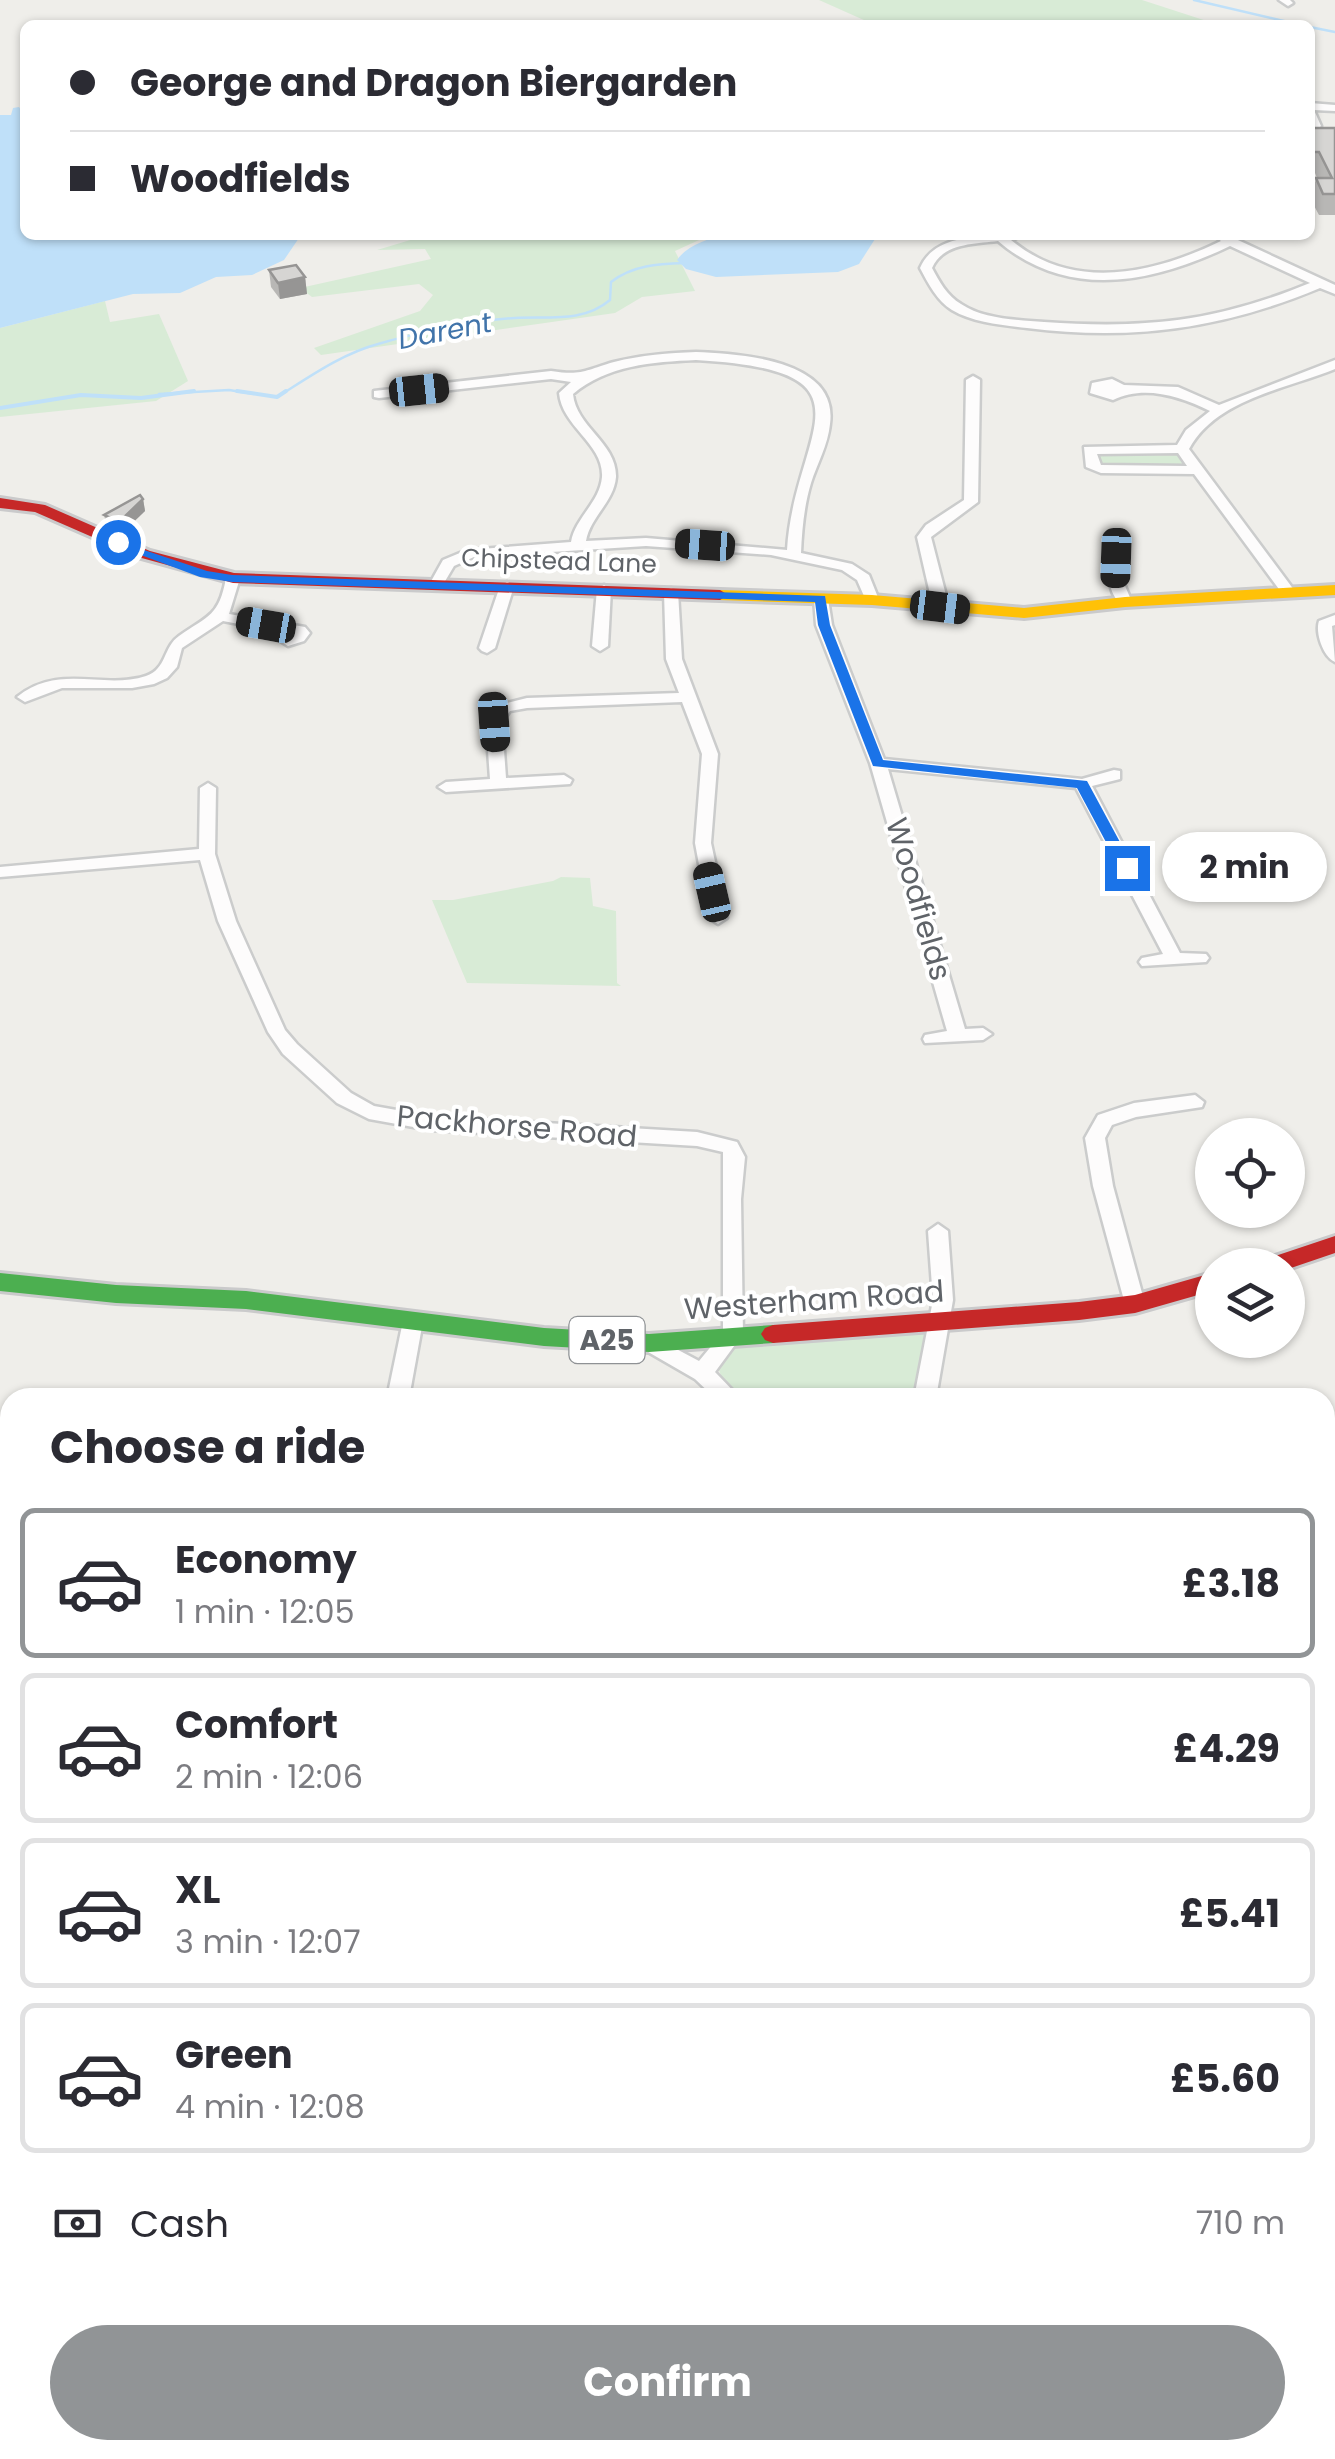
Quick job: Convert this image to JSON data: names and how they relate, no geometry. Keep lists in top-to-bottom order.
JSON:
{
  "streets": {
    "main road": ["Chipstead Lane", "Westerham Road", "A25"],
    "street": ["Woodfields", "Packhorse Road"]
  },
  "crossings": [
    ["Chipstead Lane", "Woodfields"],
    ["Packhorse Road", "Westerham Road"]
  ],
  "water": ["Darent"],
  "page": {
    "banner": ["George and Dragon Biergarden", "Woodfields"],
    "bubble": "2 min",
    "heading": "Choose a ride",
    "list": [
      {
        "name": "Economy",
        "note": "1 min · 12:05",
        "value": "£3.18"
      },
      {
        "name": "Comfort",
        "note": "2 min · 12:06",
        "value": "£4.29"
      },
      {
        "name": "XL",
        "note": "3 min · 12:07",
        "value": "£5.41"
      },
      {
        "name": "Green",
        "note": "4 min · 12:08",
        "value": "£5.60"
      }
    ],
    "pay": ["Cash", "710 m"],
    "buttons": "Confirm"
  }
}
